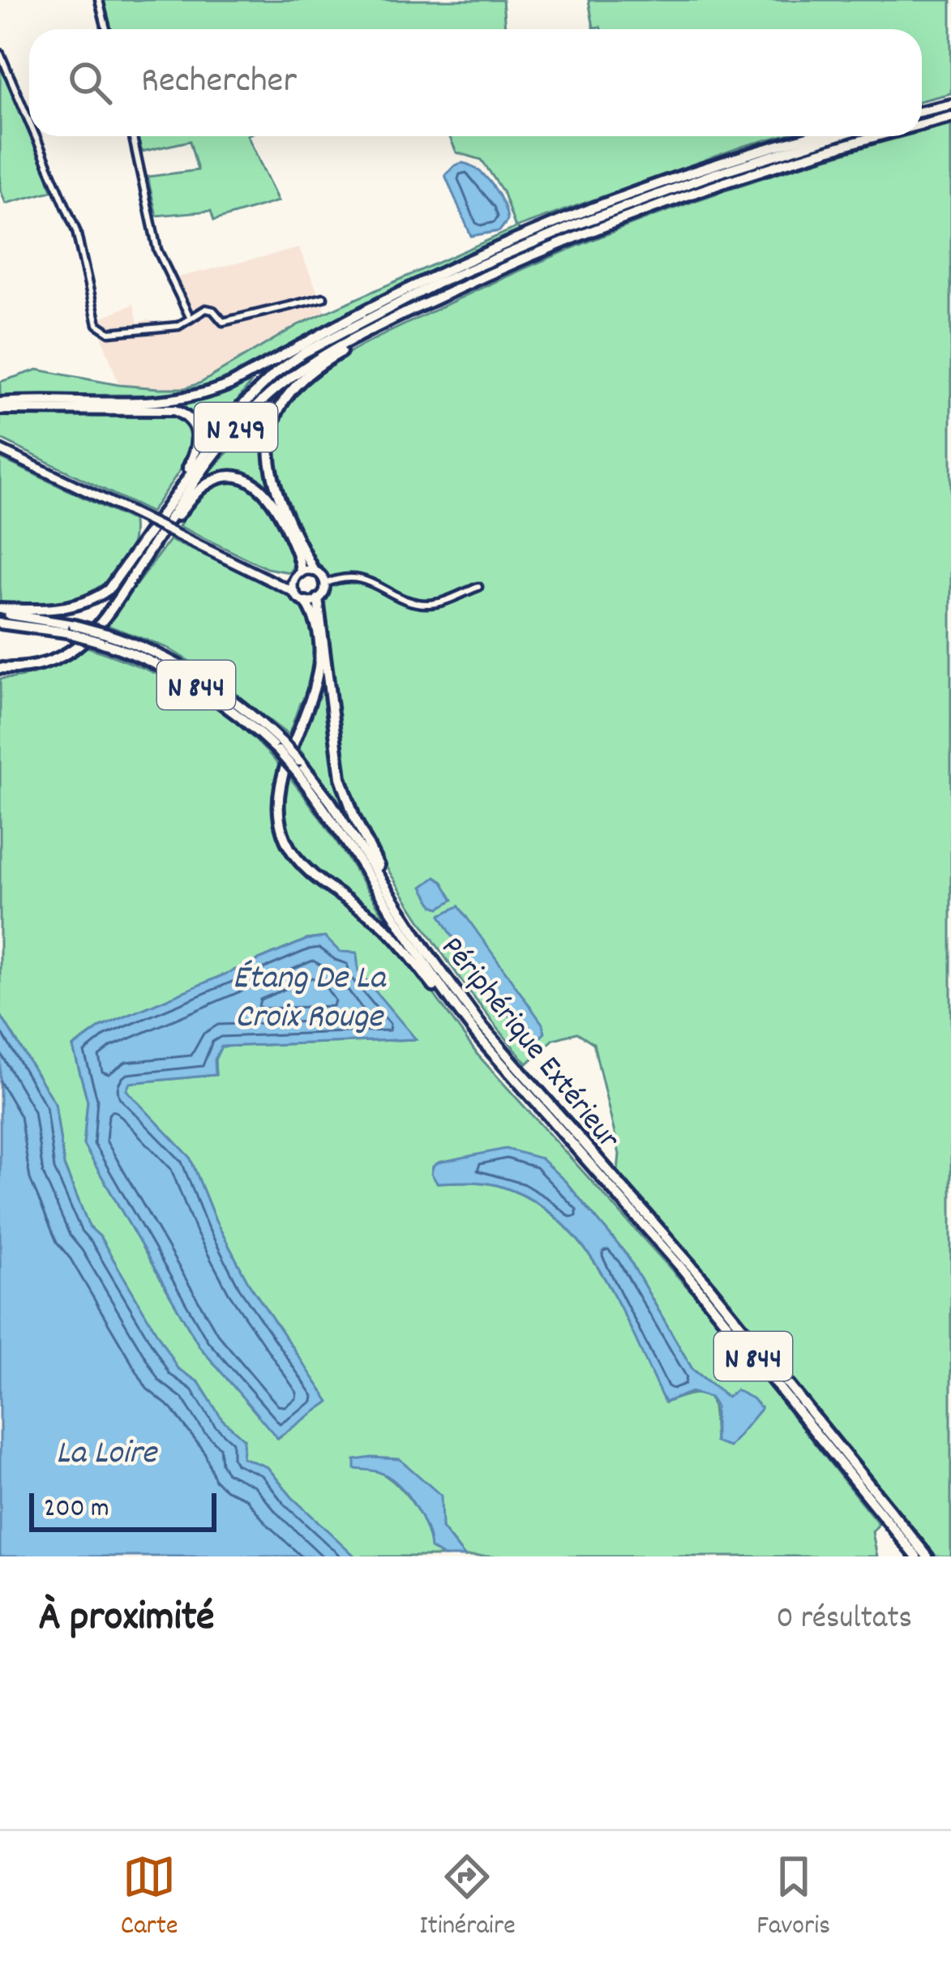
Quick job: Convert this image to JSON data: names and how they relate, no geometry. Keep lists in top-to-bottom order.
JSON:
{
  "streets": {
    "highway": ["N 249", "N 844", "Périphérique Extérieur"]
  },
  "crossings": [
    ["N 249", "N 844"],
    ["N 844", "Périphérique Extérieur"]
  ],
  "water": ["Étang De La Croix Rouge", "La Loire"],
  "scale_bar": "200 m",
  "page": {
    "search": "Rechercher",
    "scale": "200 m",
    "heading": ["À proximité", "0 résultats"],
    "nav": ["Carte", "Itinéraire", "Favoris"]
  }
}
